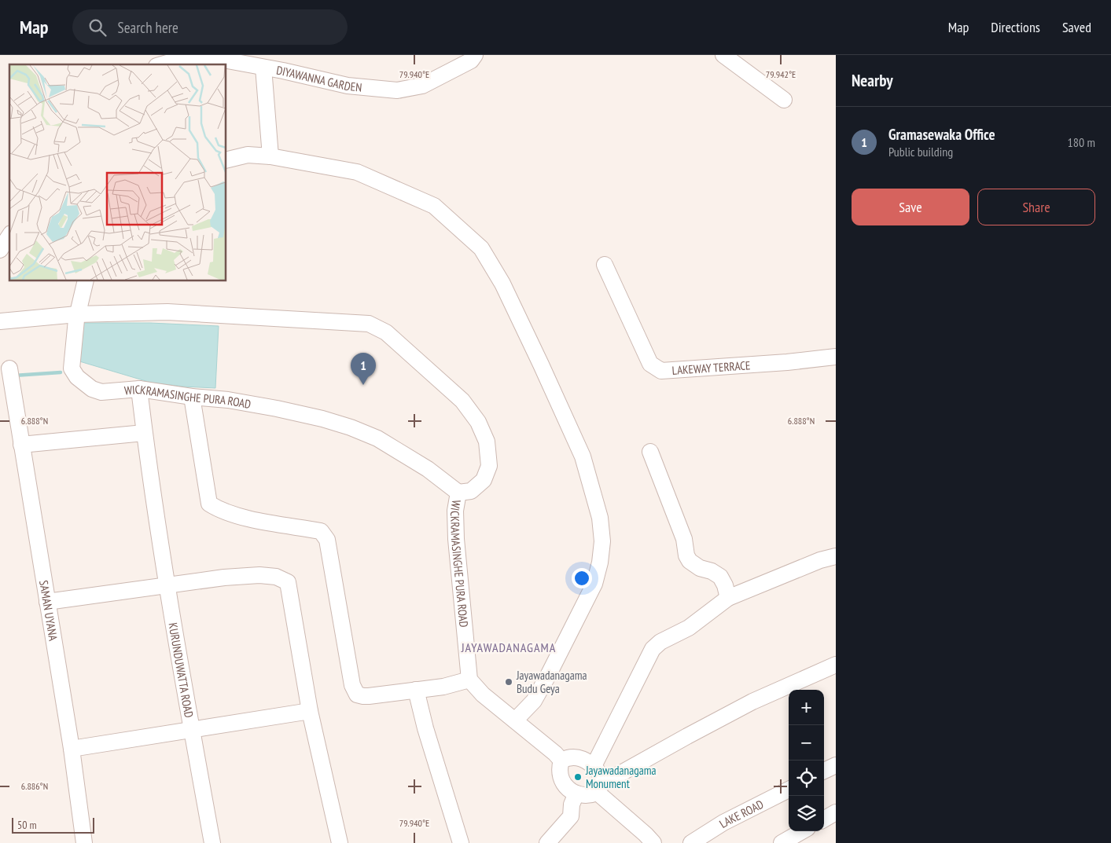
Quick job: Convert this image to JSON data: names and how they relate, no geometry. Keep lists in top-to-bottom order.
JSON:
{
  "streets": {
    "street": [
      "DIYAWANNA GARDEN",
      "LAKEWAY TERRACE",
      "WICKRAMASINGHE PURA ROAD",
      "SAMAN UYANA",
      "KURUNDUWATTA ROAD",
      "LAKE ROAD"
    ]
  },
  "crossings": [
    ["WICKRAMASINGHE PURA ROAD", "KURUNDUWATTA ROAD"]
  ],
  "districts": ["JAYAWADANAGAMA"],
  "places": ["Jayawadanagama Budu Geya", "Jayawadanagama Monument"],
  "scale_bar": "50 m",
  "page": {
    "header": "Map",
    "search": "Search here",
    "nav": ["Map", "Directions", "Saved"],
    "heading": "Nearby",
    "list": [
      {
        "mark": "1",
        "name": "Gramasewaka Office",
        "note": "Public building",
        "value": "180 m"
      }
    ],
    "buttons": ["Save", "Share"],
    "pins": "1",
    "map_buttons": ["+", "−"],
    "scale": "50 m"
  },
  "coordinates": [
    "79.940°E",
    "79.942°E",
    "6.888°N",
    "6.886°N"
  ]
}
